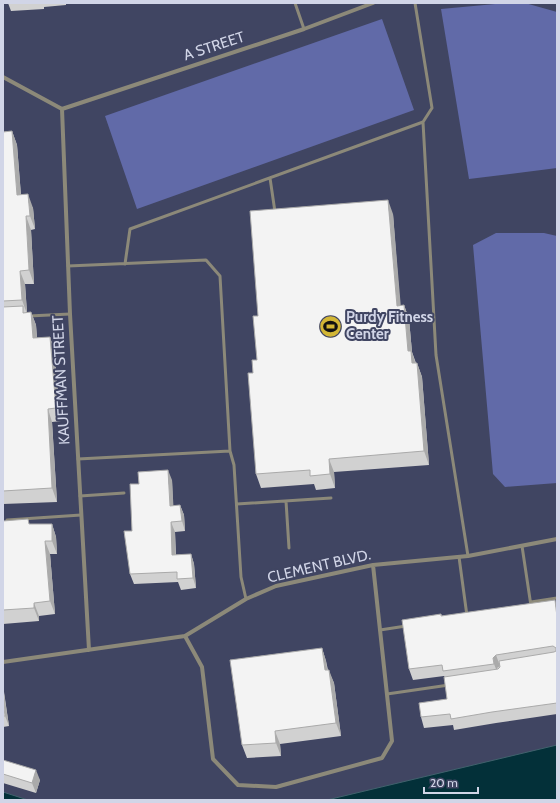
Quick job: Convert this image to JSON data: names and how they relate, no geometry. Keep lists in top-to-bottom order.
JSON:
{
  "streets": {
    "street": ["A STREET", "KAUFFMAN STREET", "CLEMENT BLVD."]
  },
  "crossings": [
    ["A STREET", "KAUFFMAN STREET"],
    ["KAUFFMAN STREET", "CLEMENT BLVD."]
  ],
  "places": {
    "sports": ["Purdy Fitness Center"]
  },
  "scale_bar": "20 m"
}
